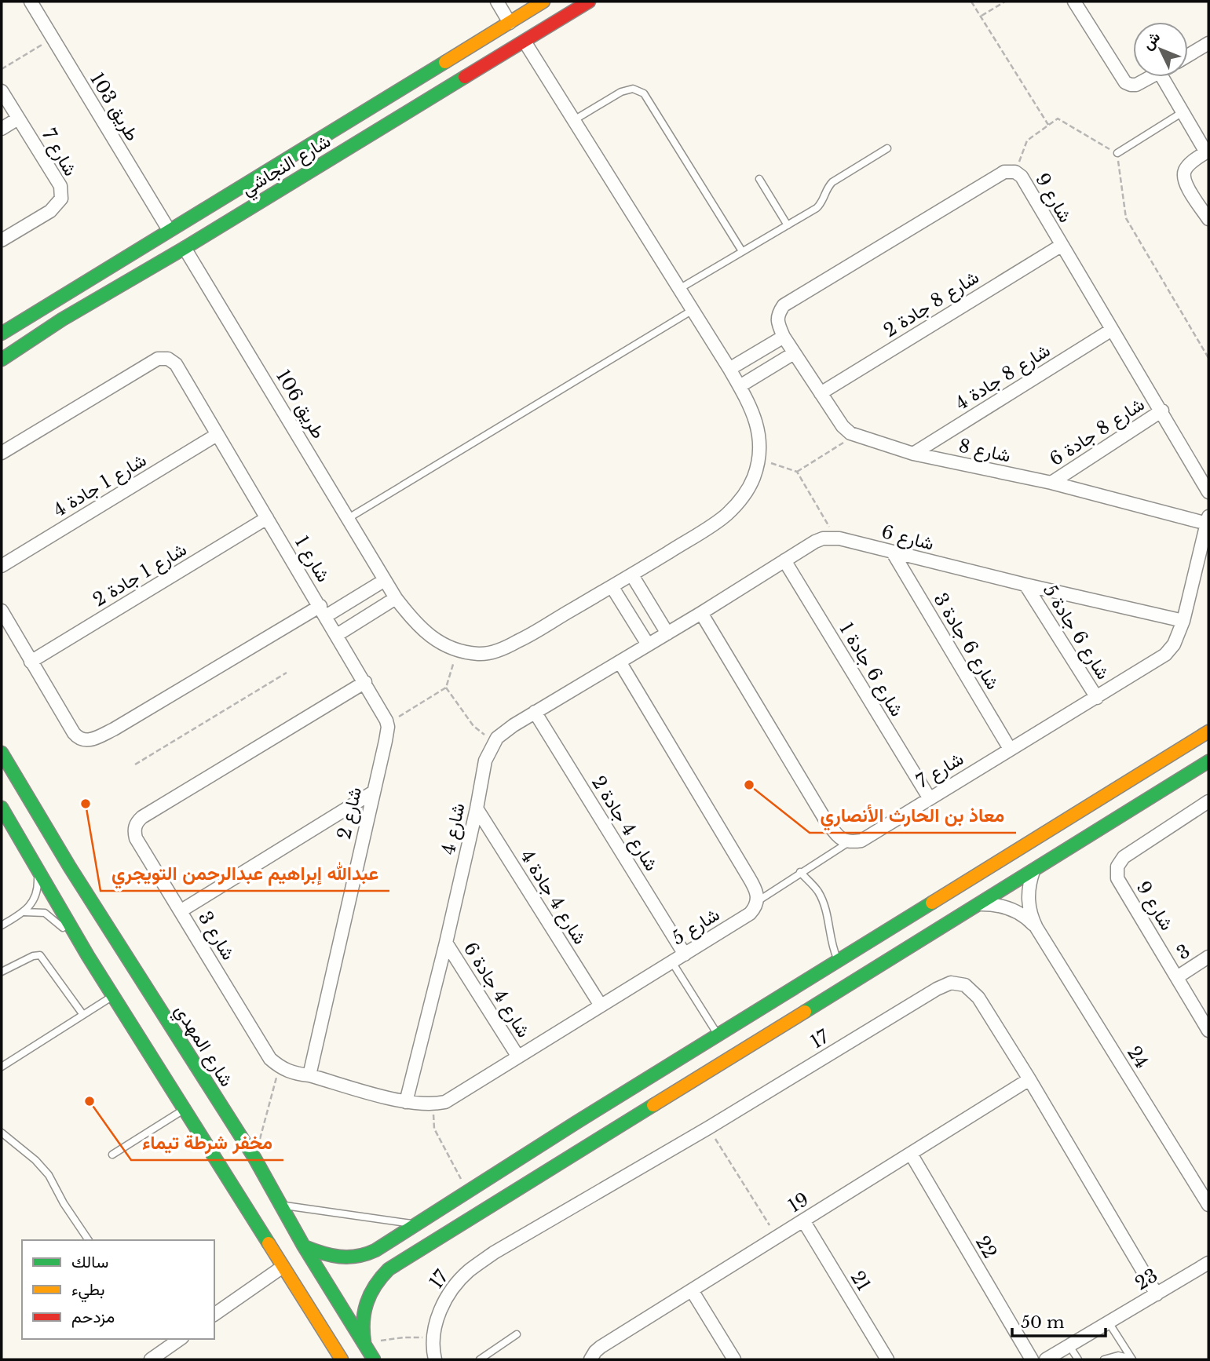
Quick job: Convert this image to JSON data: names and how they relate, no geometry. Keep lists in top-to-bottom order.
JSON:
{
  "streets": {
    "main road": ["شارع النجاشي", "شارع المهدي"],
    "street": [
      "طريق 103",
      "شارع 7",
      "شارع 9",
      "شارع 8 جادة 2",
      "شارع 8 جادة 4",
      "طريق 106",
      "شارع 8 جادة 6",
      "شارع 8",
      "شارع 1 جادة 4",
      "شارع 6",
      "شارع 1",
      "شارع 1 جادة 2",
      "شارع 6 جادة 5",
      "شارع 6 جادة 3",
      "شارع 6 جادة 1",
      "شارع 2",
      "شارع 4 جادة 2",
      "شارع 4",
      "شارع 4 جادة 4",
      "شارع 5",
      "شارع 3",
      "3",
      "شارع 4 جادة 6",
      "17",
      "24",
      "19",
      "22",
      "23",
      "21"
    ]
  },
  "crossings": [
    ["طريق 103", "شارع النجاشي"],
    ["شارع 7", "شارع 8"],
    ["شارع 7", "شارع 6"],
    ["شارع 7", "شارع 6 جادة 5"],
    ["شارع 7", "شارع 6 جادة 3"],
    ["شارع 7", "شارع 6 جادة 1"],
    ["شارع النجاشي", "طريق 106"],
    ["شارع 9", "شارع 8 جادة 2"],
    ["شارع 9", "شارع 8 جادة 4"],
    ["شارع 9", "شارع 8 جادة 6"],
    ["شارع 9", "شارع 8"],
    ["شارع 9", "3"],
    ["شارع 8 جادة 2", "شارع 8"],
    ["شارع 8 جادة 4", "شارع 8"],
    ["شارع 8 جادة 6", "شارع 8"],
    ["شارع 1 جادة 4", "شارع 1"],
    ["شارع 6", "شارع 6 جادة 5"],
    ["شارع 6", "شارع 6 جادة 3"],
    ["شارع 6", "شارع 6 جادة 1"],
    ["شارع 6", "شارع 4"],
    ["شارع 1", "شارع 1 جادة 2"],
    ["شارع 4 جادة 2", "شارع 4"],
    ["شارع 4 جادة 2", "شارع 5"],
    ["شارع 4", "شارع 4 جادة 4"],
    ["شارع 4", "شارع 5"],
    ["شارع 4", "شارع 4 جادة 6"],
    ["شارع 4 جادة 4", "شارع 5"],
    ["شارع 5", "شارع 4 جادة 6"],
    ["17", "19"],
    ["17", "23"],
    ["19", "22"],
    ["19", "21"]
  ],
  "places": ["معاذ بن الحارث الأنصاري", "عبدالله إبراهيم عبدالرحمن التويجري", "مخفر شرطة تيماء"],
  "legend": ["سالك", "بطيء", "مزدحم"],
  "scale_bar": "50 m",
  "north": "top left"
}
